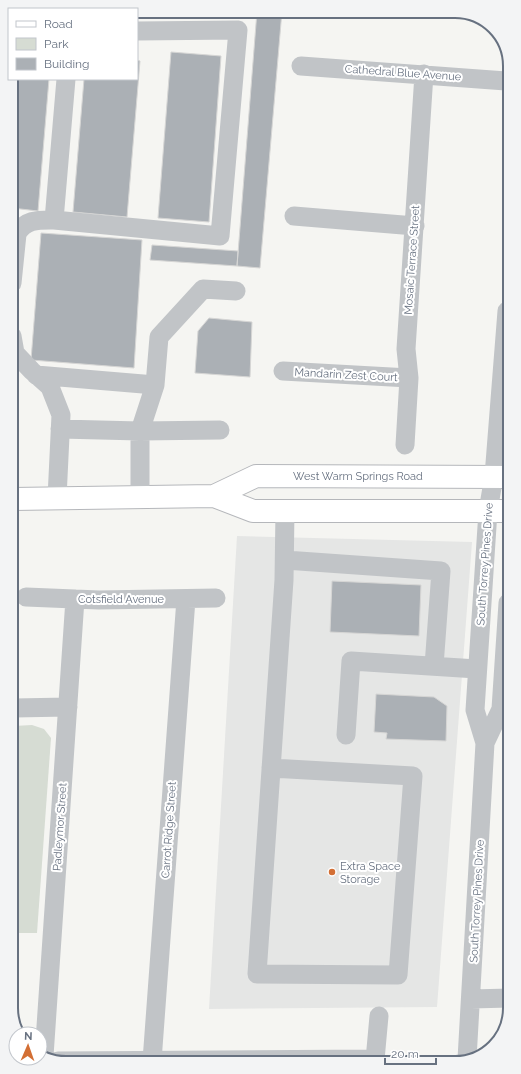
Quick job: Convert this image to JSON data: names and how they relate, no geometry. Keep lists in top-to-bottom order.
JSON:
{
  "streets": {
    "main road": ["West Warm Springs Road"],
    "street": [
      "Cathedral Blue Avenue",
      "Mosaic Terrace Street",
      "Mandarin Zest Court",
      "South Torrey Pines Drive",
      "Cotsfield Avenue",
      "Padleymor Street",
      "Carrot Ridge Street"
    ]
  },
  "crossings": [
    ["Cathedral Blue Avenue", "Mosaic Terrace Street"],
    ["Mosaic Terrace Street", "Mandarin Zest Court"],
    ["West Warm Springs Road", "South Torrey Pines Drive"],
    ["Cotsfield Avenue", "Padleymor Street"],
    ["Cotsfield Avenue", "Carrot Ridge Street"]
  ],
  "places": ["Extra Space Storage"],
  "legend": ["Road", "Park", "Building"],
  "scale_bar": "20 m",
  "north": "top"
}
